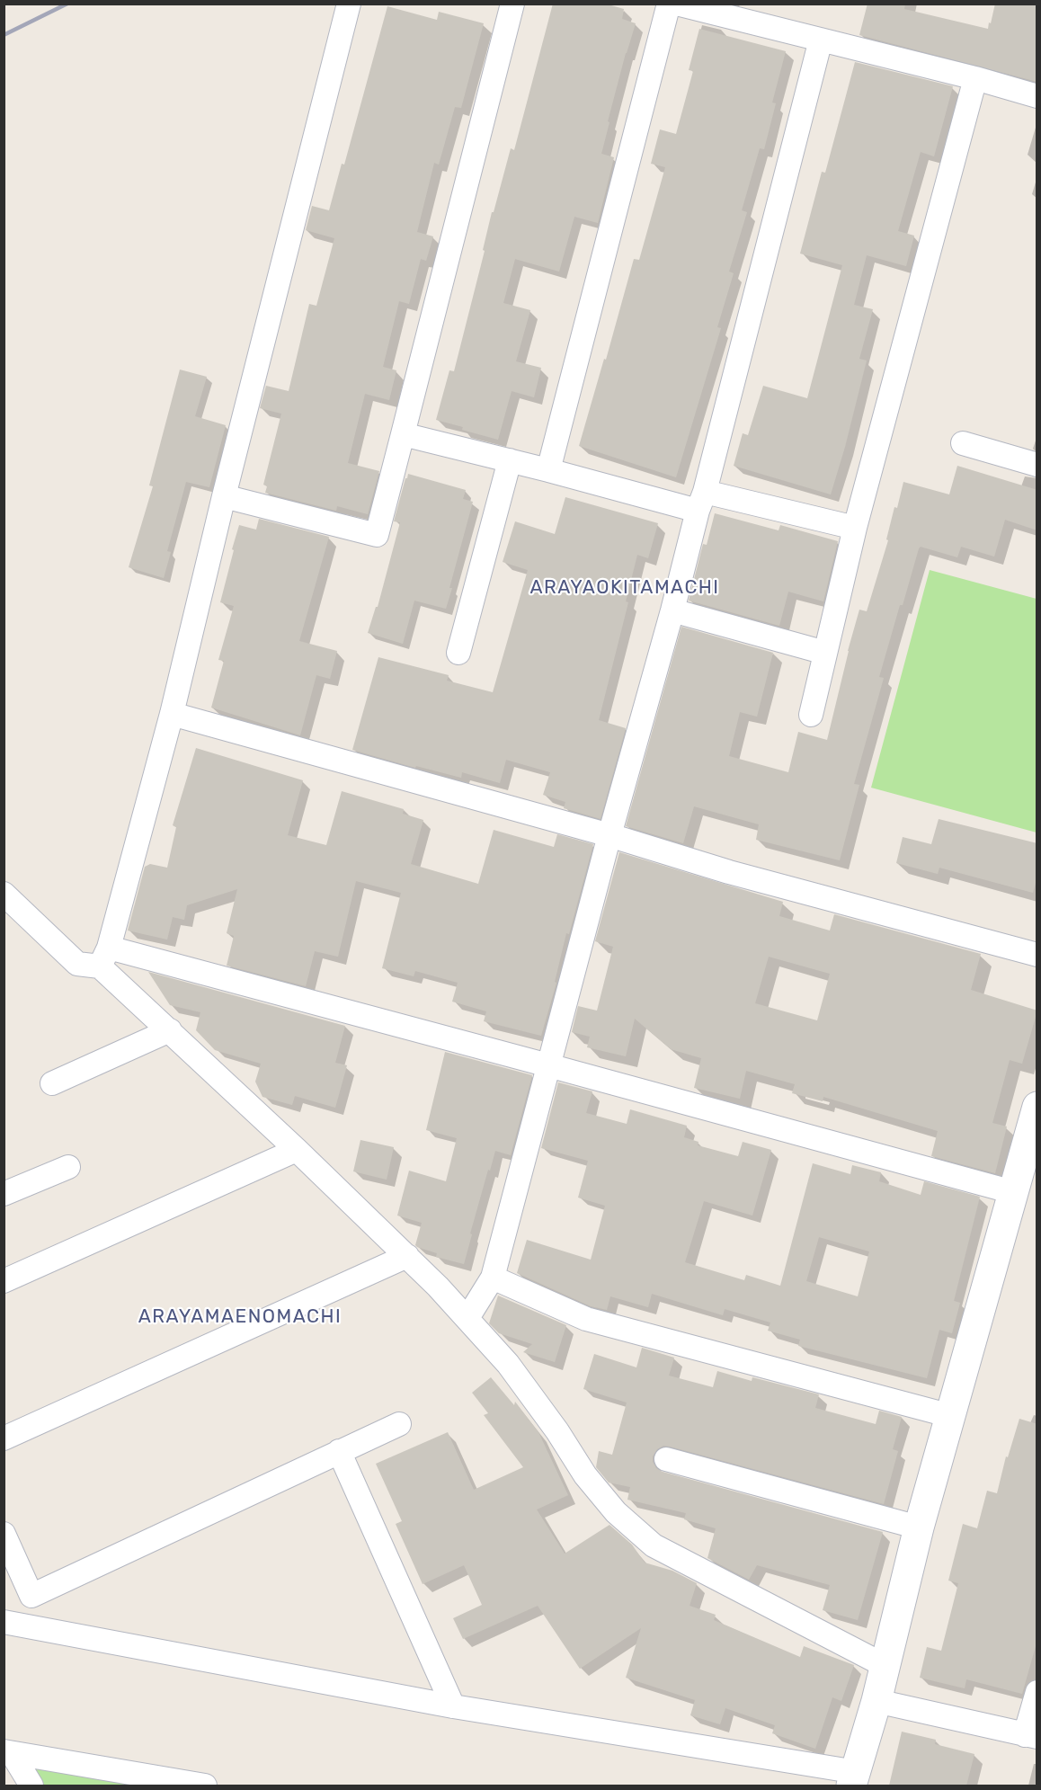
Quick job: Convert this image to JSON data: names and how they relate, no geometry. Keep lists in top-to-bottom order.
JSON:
{
  "districts": ["ARAYAOKITAMACHI", "ARAYAMAENOMACHI"]
}
